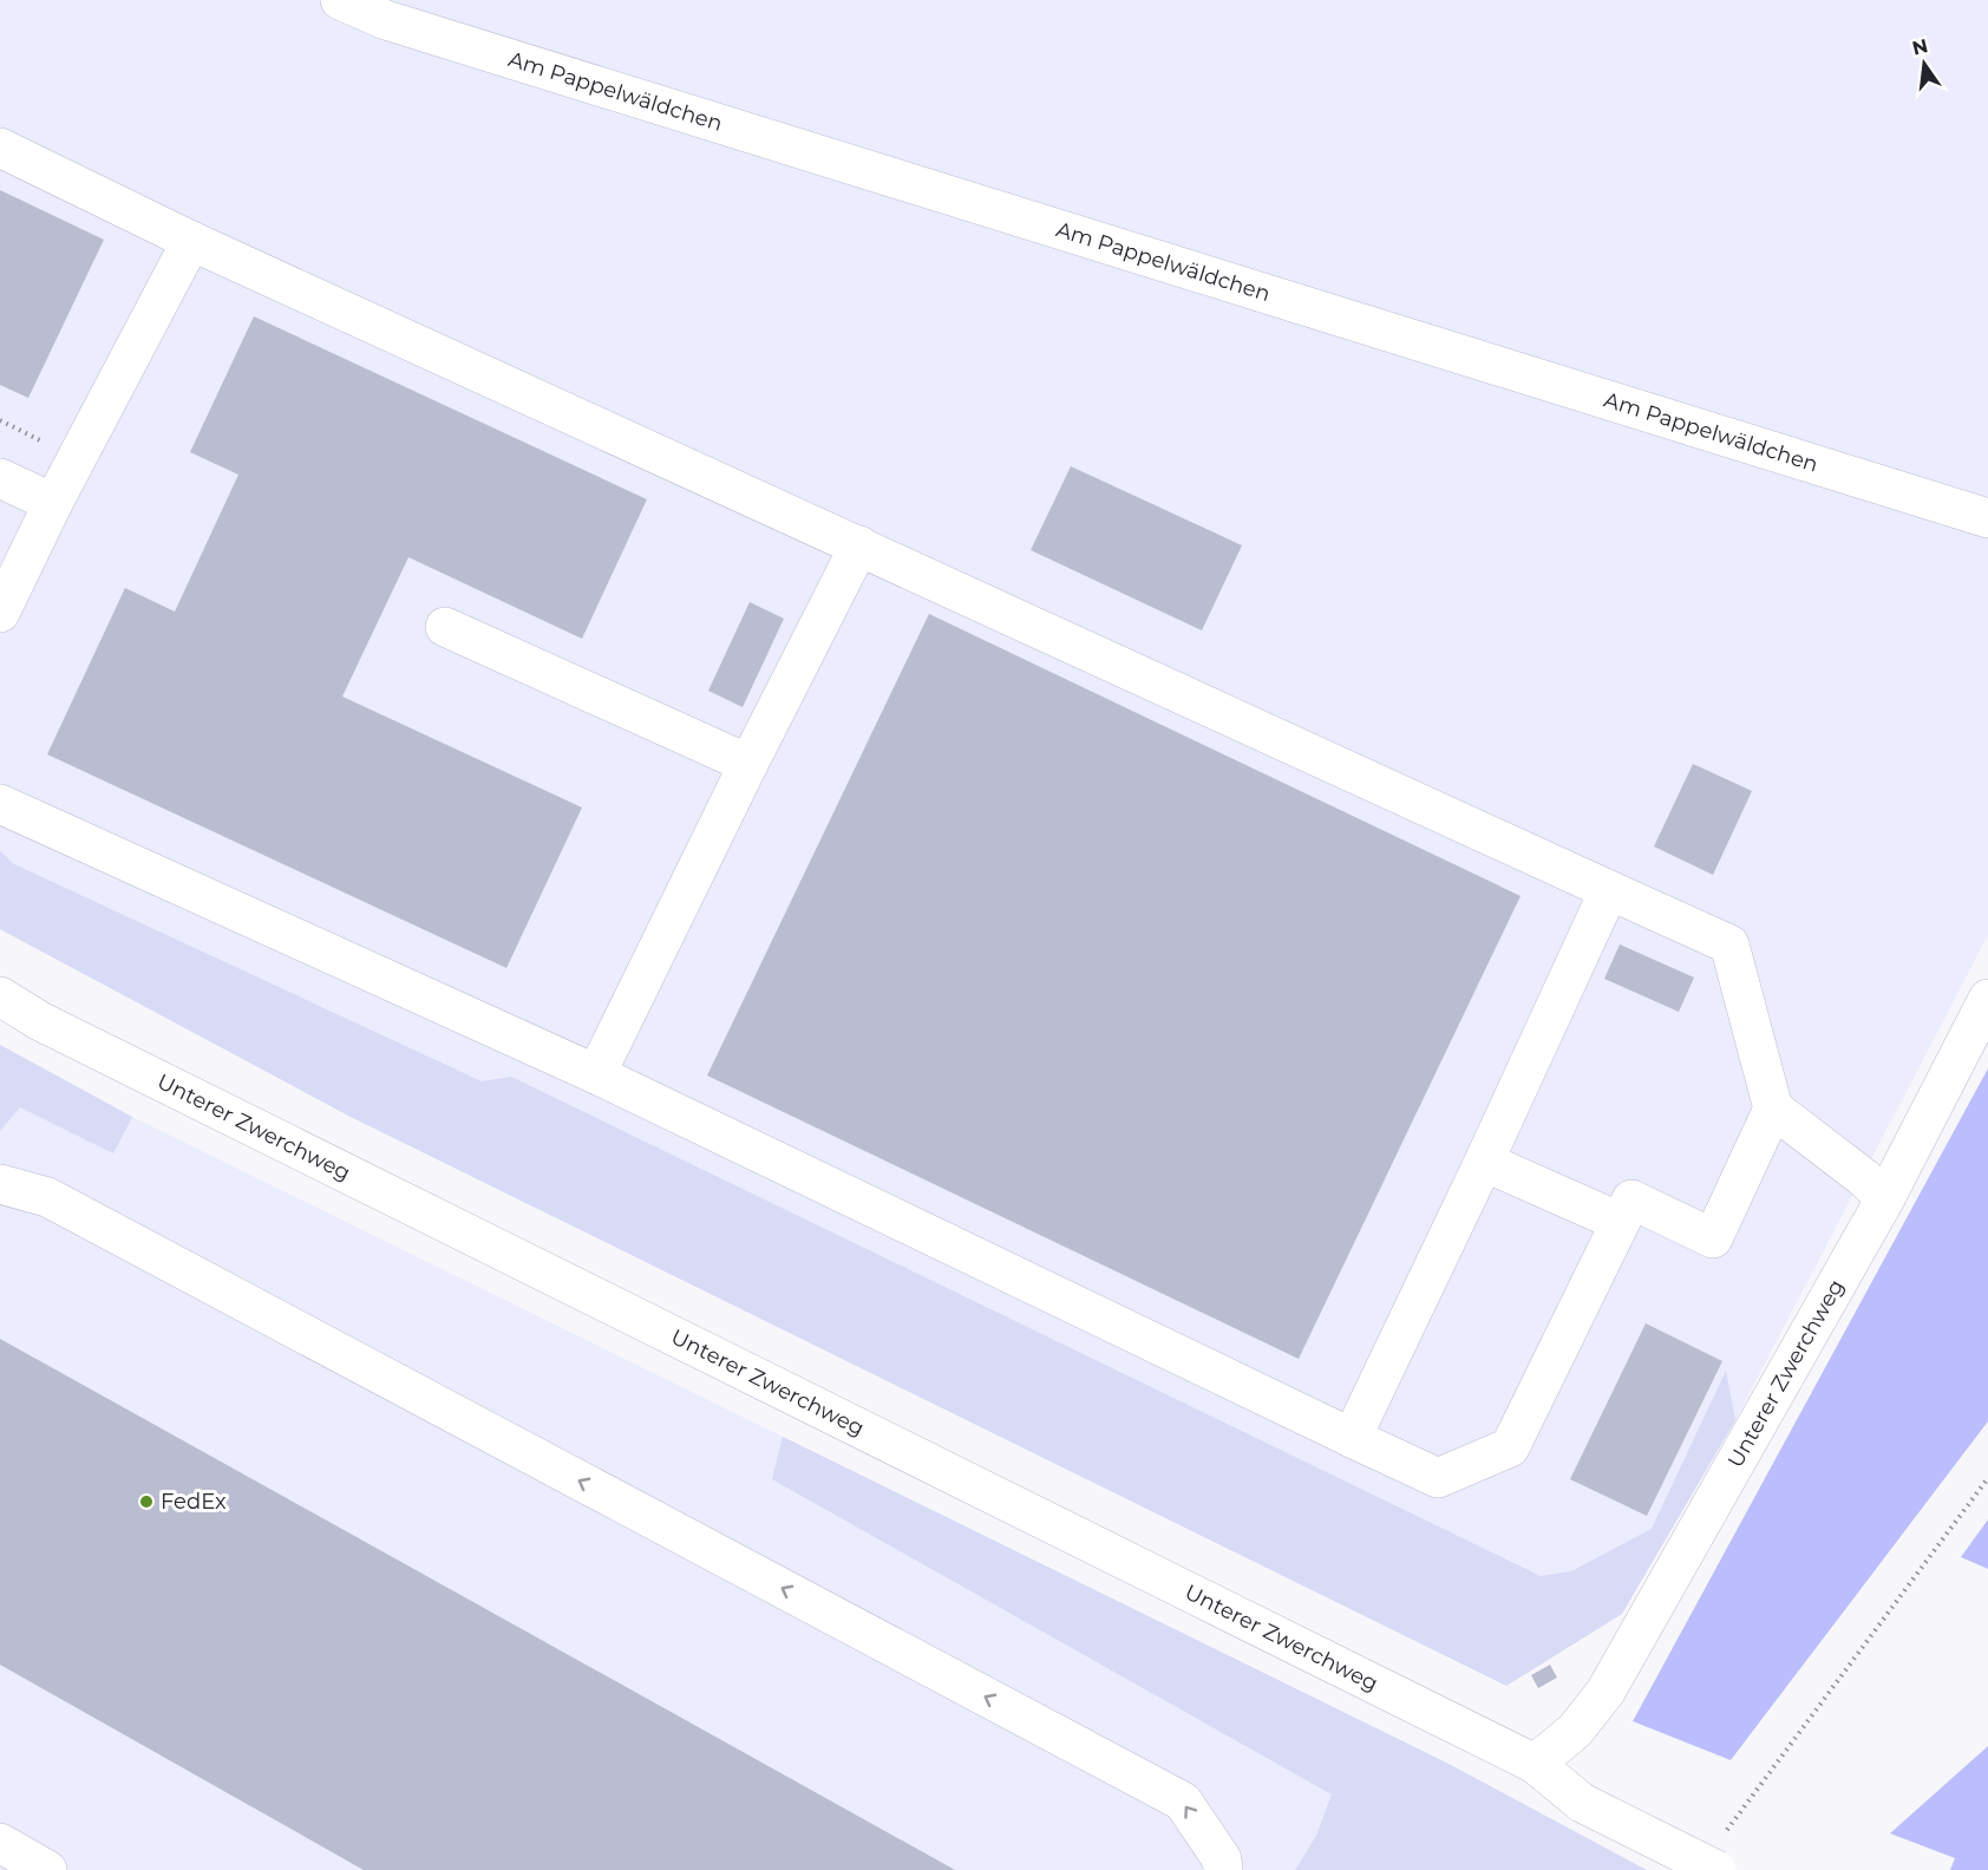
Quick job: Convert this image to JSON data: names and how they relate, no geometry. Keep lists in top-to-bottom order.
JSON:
{
  "streets": {
    "street": ["Am Pappelwäldchen", "Unterer Zwerchweg"]
  },
  "places": ["FedEx"],
  "north": "top"
}
